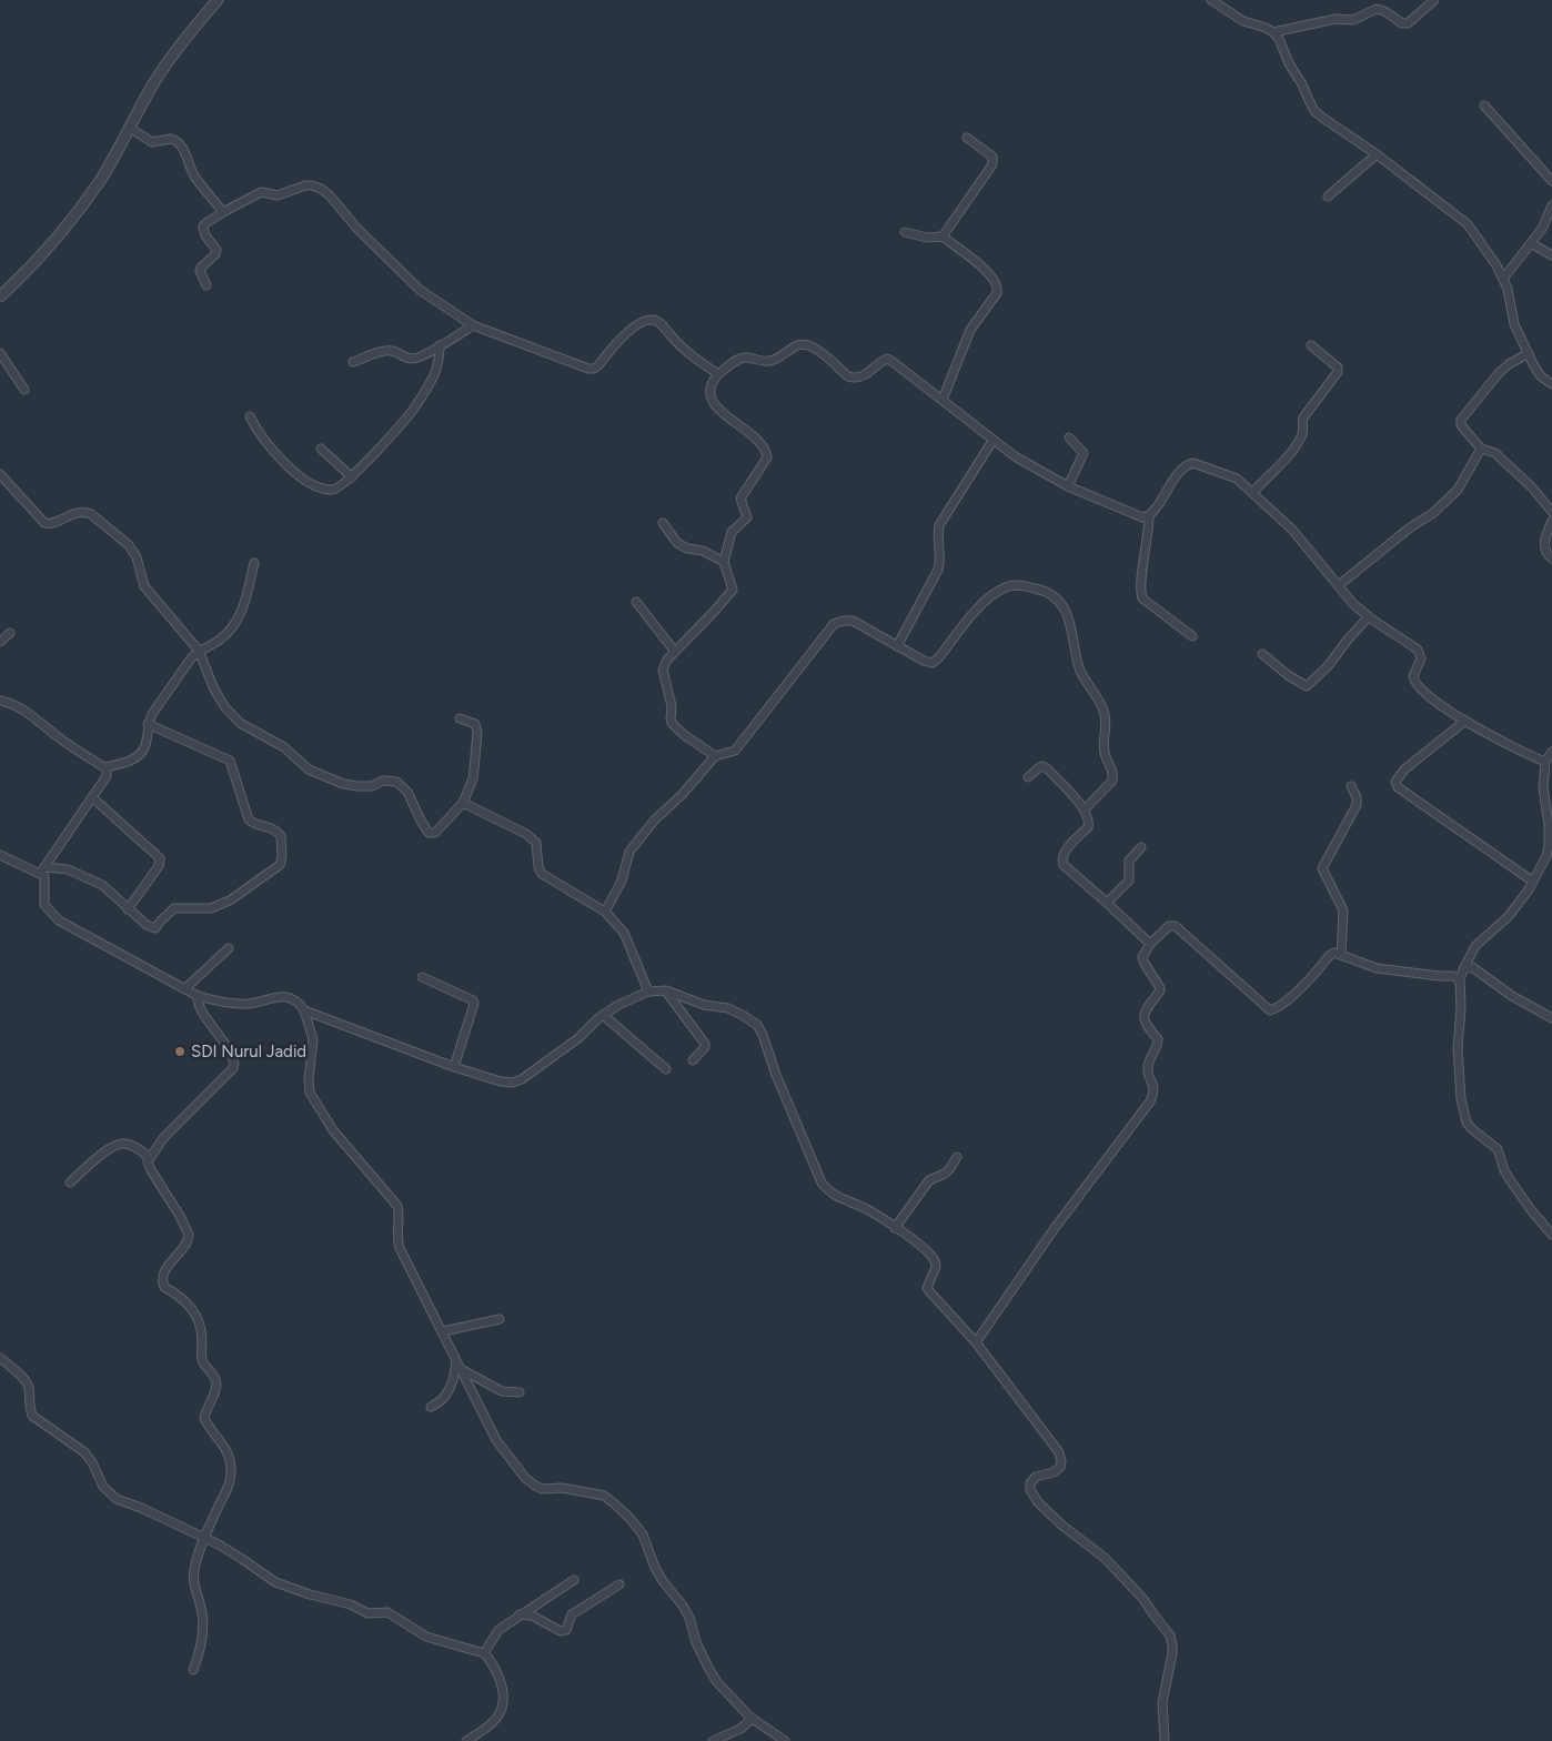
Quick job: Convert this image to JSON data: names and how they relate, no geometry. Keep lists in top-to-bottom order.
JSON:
{
  "places": ["SDI Nurul Jadid"]
}
